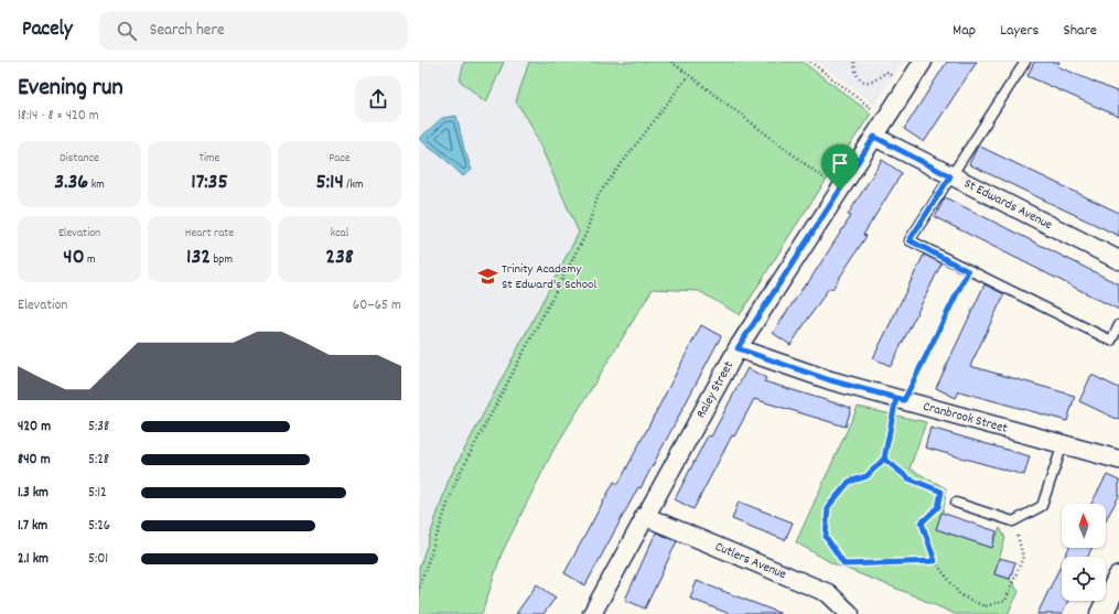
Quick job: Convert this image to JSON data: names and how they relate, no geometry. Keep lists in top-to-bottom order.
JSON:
{
  "streets": {
    "street": [
      "St Edwards Avenue",
      "Raley Street",
      "Cranbrook Street",
      "Cutlers Avenue"
    ]
  },
  "crossings": [
    ["St Edwards Avenue", "Raley Street"],
    ["Raley Street", "Cranbrook Street"],
    ["Raley Street", "Cutlers Avenue"]
  ],
  "places": {
    "school or university": ["Trinity Academy St Edward's School"]
  },
  "north": "top",
  "page": {
    "header": "Pacely",
    "search": "Search here",
    "nav": ["Map", "Layers", "Share"],
    "heading": ["Evening run", "18:14 · 8 × 420 m"],
    "stats": [
      ["Distance", "3.36 km"],
      ["Time", "17:35"],
      ["Pace", "5:14 /km"],
      ["Elevation", "40 m"],
      ["Heart rate", "132 bpm"],
      ["kcal", "238"]
    ],
    "chart": ["Elevation", "60–65 m"],
    "list": [
      {
        "name": "420 m",
        "note": "5:38"
      },
      {
        "name": "840 m",
        "note": "5:28"
      },
      {
        "name": "1.3 km",
        "note": "5:12"
      },
      {
        "name": "1.7 km",
        "note": "5:26"
      },
      {
        "name": "2.1 km",
        "note": "5:01"
      }
    ]
  }
}
